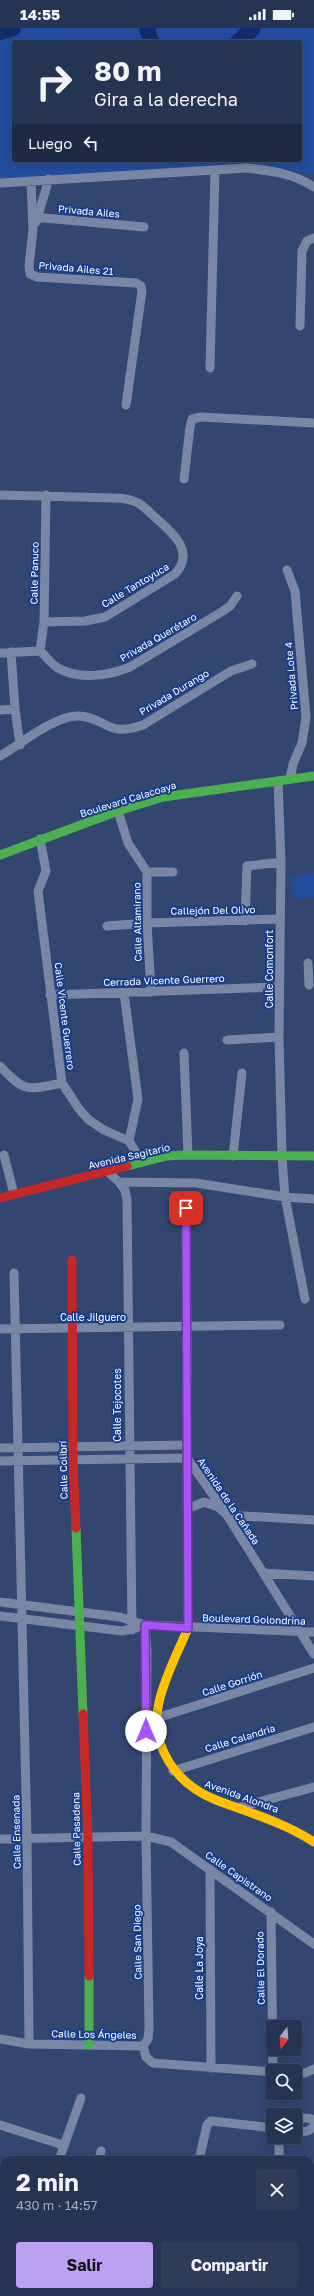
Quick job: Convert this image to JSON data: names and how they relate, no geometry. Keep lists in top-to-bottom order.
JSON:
{
  "streets": {
    "street": [
      "Privada Ailes",
      "Privada Ailes 21",
      "Calle Panuco",
      "Calle Tantoyuca",
      "Privada Querétaro",
      "Privada Lote 4",
      "Privada Durango",
      "Boulevard Calacoaya",
      "Callejón Del Olivo",
      "Calle Altamirano",
      "Calle Comonfort",
      "Cerrada Vicente Guerrero",
      "Calle Vicente Guerrero",
      "Avenida Sagitario",
      "Calle Jilguero",
      "Calle Tejocotes",
      "Calle Colibrí",
      "Avenida de la Cañada",
      "Boulevard Golondrina",
      "Calle Gorrión",
      "Calle Calandria",
      "Avenida Alondra",
      "Calle Pasadena",
      "Calle Ensenada",
      "Calle Capistrano",
      "Calle San Diego",
      "Calle La Joya",
      "Calle El Dorado",
      "Calle Los Ángeles"
    ]
  },
  "crossings": [
    ["Privada Ailes", "Privada Ailes 21"],
    ["Calle Panuco", "Calle Tantoyuca"],
    ["Calle Panuco", "Privada Querétaro"],
    ["Privada Lote 4", "Boulevard Calacoaya"],
    ["Boulevard Calacoaya", "Calle Altamirano"],
    ["Boulevard Calacoaya", "Calle Comonfort"],
    ["Boulevard Calacoaya", "Calle Vicente Guerrero"],
    ["Callejón Del Olivo", "Calle Altamirano"],
    ["Callejón Del Olivo", "Calle Comonfort"],
    ["Calle Altamirano", "Cerrada Vicente Guerrero"],
    ["Calle Comonfort", "Cerrada Vicente Guerrero"],
    ["Calle Comonfort", "Avenida Sagitario"],
    ["Cerrada Vicente Guerrero", "Calle Vicente Guerrero"],
    ["Calle Jilguero", "Calle Tejocotes"],
    ["Calle Jilguero", "Calle Colibrí"],
    ["Calle Jilguero", "Calle Ensenada"],
    ["Calle Tejocotes", "Avenida de la Cañada"],
    ["Calle Tejocotes", "Boulevard Golondrina"],
    ["Calle Colibrí", "Avenida de la Cañada"],
    ["Calle Colibrí", "Boulevard Golondrina"],
    ["Calle Colibrí", "Calle Pasadena"],
    ["Avenida de la Cañada", "Boulevard Golondrina"],
    ["Avenida de la Cañada", "Calle Ensenada"],
    ["Boulevard Golondrina", "Avenida Alondra"],
    ["Boulevard Golondrina", "Calle Pasadena"],
    ["Boulevard Golondrina", "Calle Ensenada"],
    ["Boulevard Golondrina", "Calle San Diego"],
    ["Calle Gorrión", "Avenida Alondra"],
    ["Calle Calandria", "Avenida Alondra"],
    ["Calle Pasadena", "Calle Capistrano"],
    ["Calle Pasadena", "Calle Los Ángeles"],
    ["Calle Ensenada", "Calle Capistrano"],
    ["Calle Ensenada", "Calle Los Ángeles"],
    ["Calle Capistrano", "Calle San Diego"],
    ["Calle Capistrano", "Calle La Joya"],
    ["Calle Capistrano", "Calle El Dorado"],
    ["Calle San Diego", "Calle Los Ángeles"],
    ["Calle La Joya", "Calle Los Ángeles"]
  ],
  "north": "bottom",
  "page": {
    "status": "14:55",
    "turn": ["80 m", "Gira a la derecha"],
    "then": "Luego",
    "heading": ["2 min", "430 m · 14:57"],
    "buttons": ["Salir", "Compartir"]
  }
}
